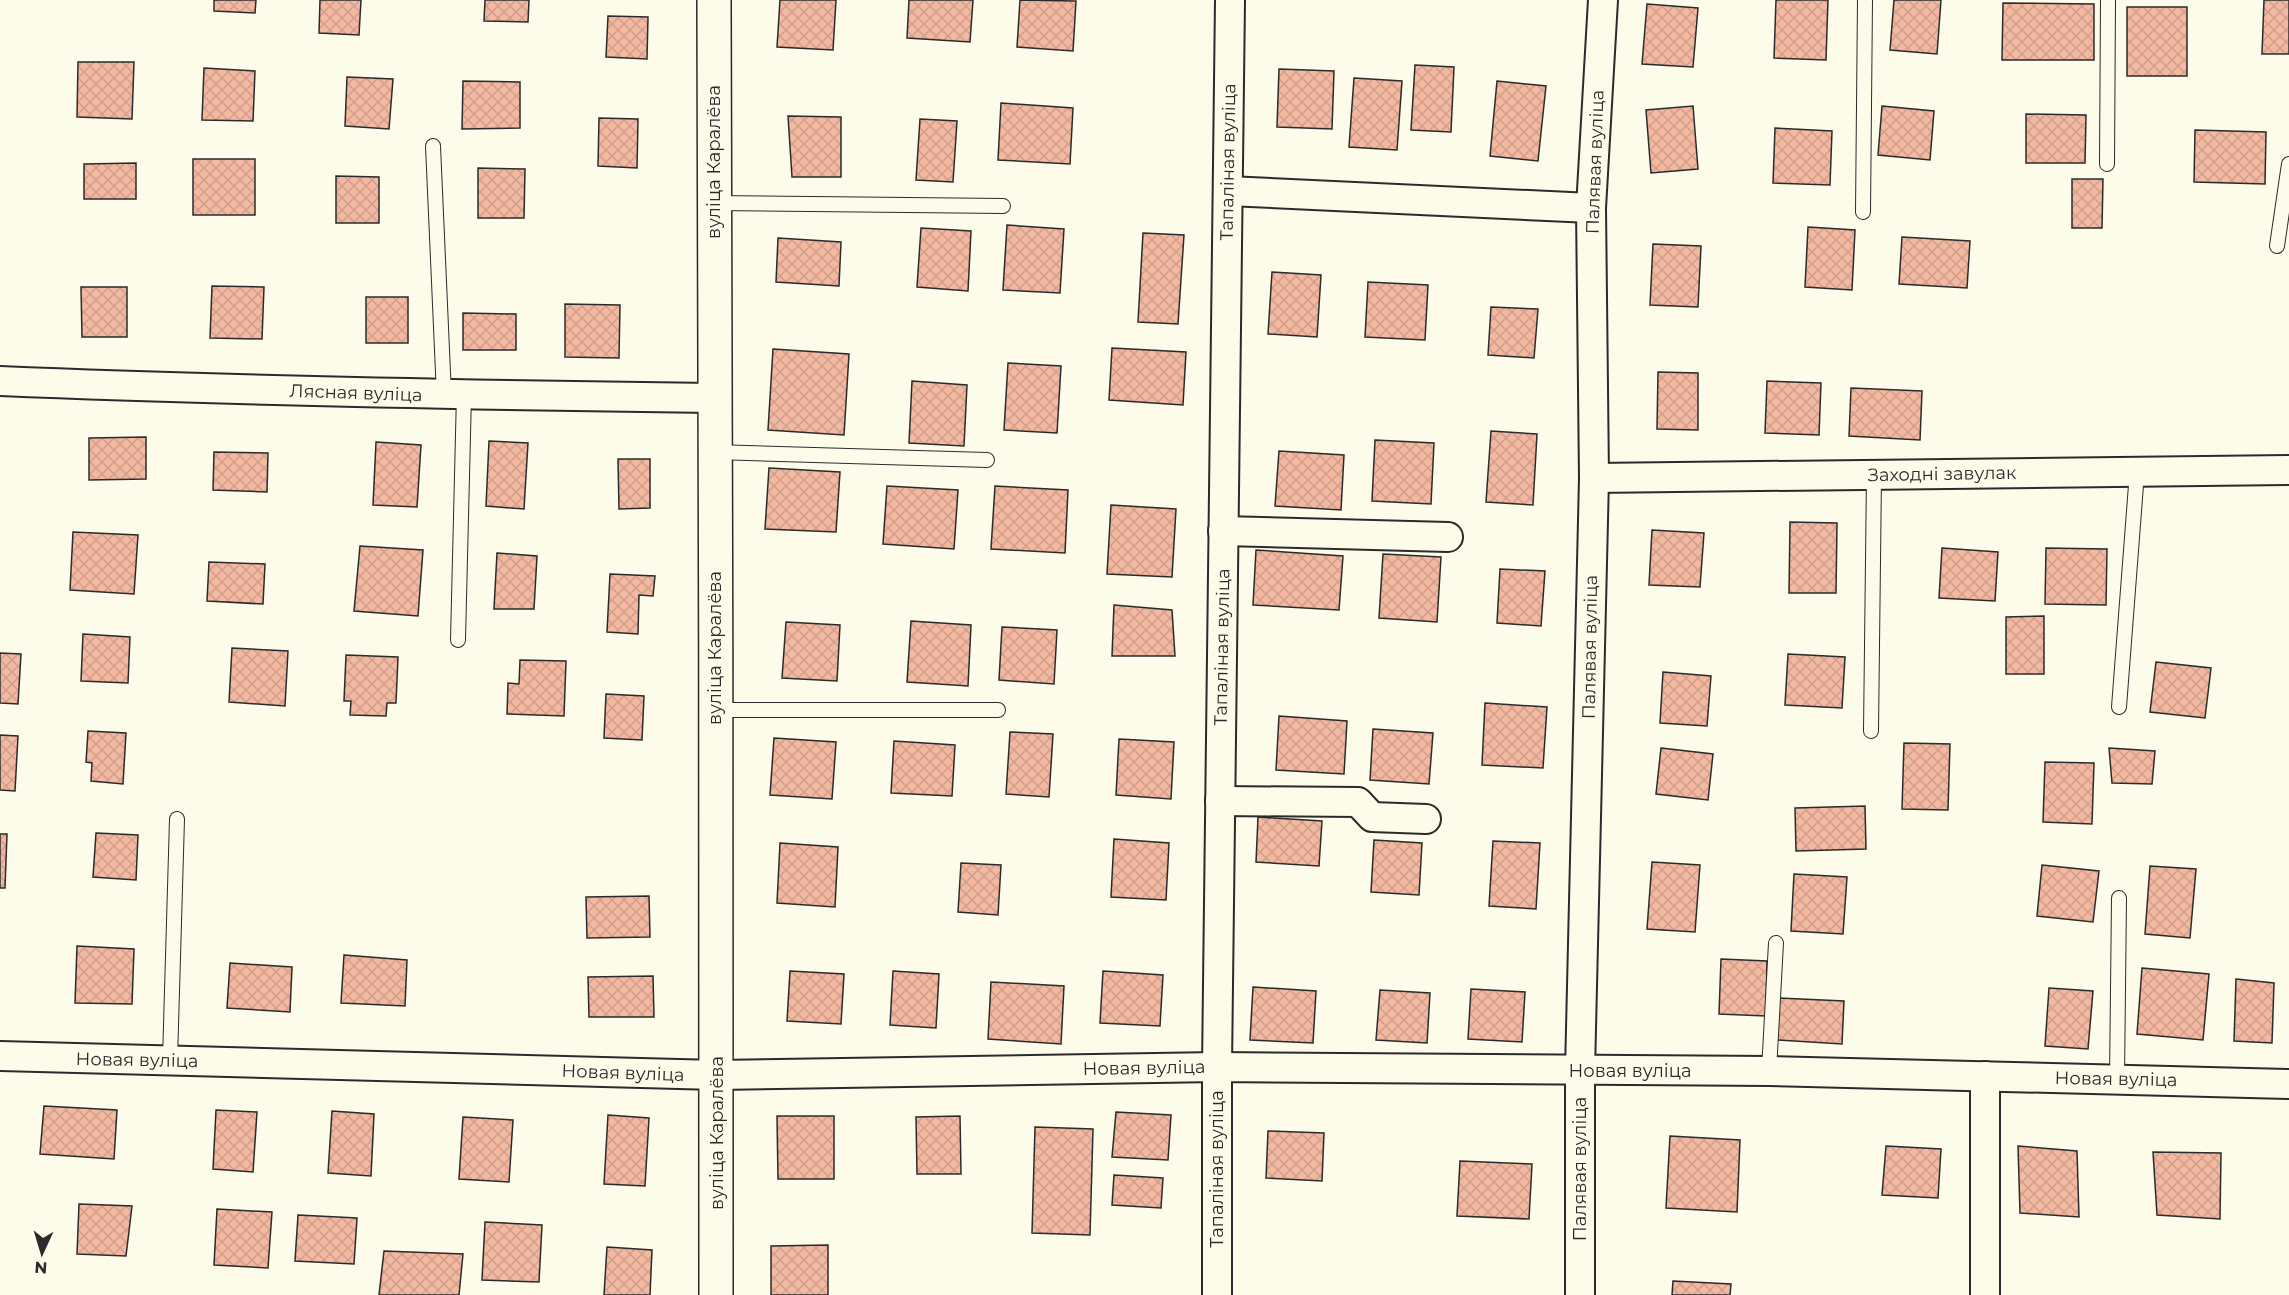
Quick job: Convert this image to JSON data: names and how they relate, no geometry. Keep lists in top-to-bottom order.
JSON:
{
  "streets": {
    "main road": ["вуліца Каралёва"],
    "street": [
      "Тапаліная вуліца",
      "Палявая вуліца",
      "Лясная вуліца",
      "Заходні завулак",
      "Новая вуліца"
    ]
  },
  "crossings": [
    ["вуліца Каралёва", "Лясная вуліца"],
    ["вуліца Каралёва", "Новая вуліца"],
    ["Тапаліная вуліца", "Новая вуліца"],
    ["Палявая вуліца", "Заходні завулак"],
    ["Палявая вуліца", "Новая вуліца"]
  ],
  "north": "bottom"
}
